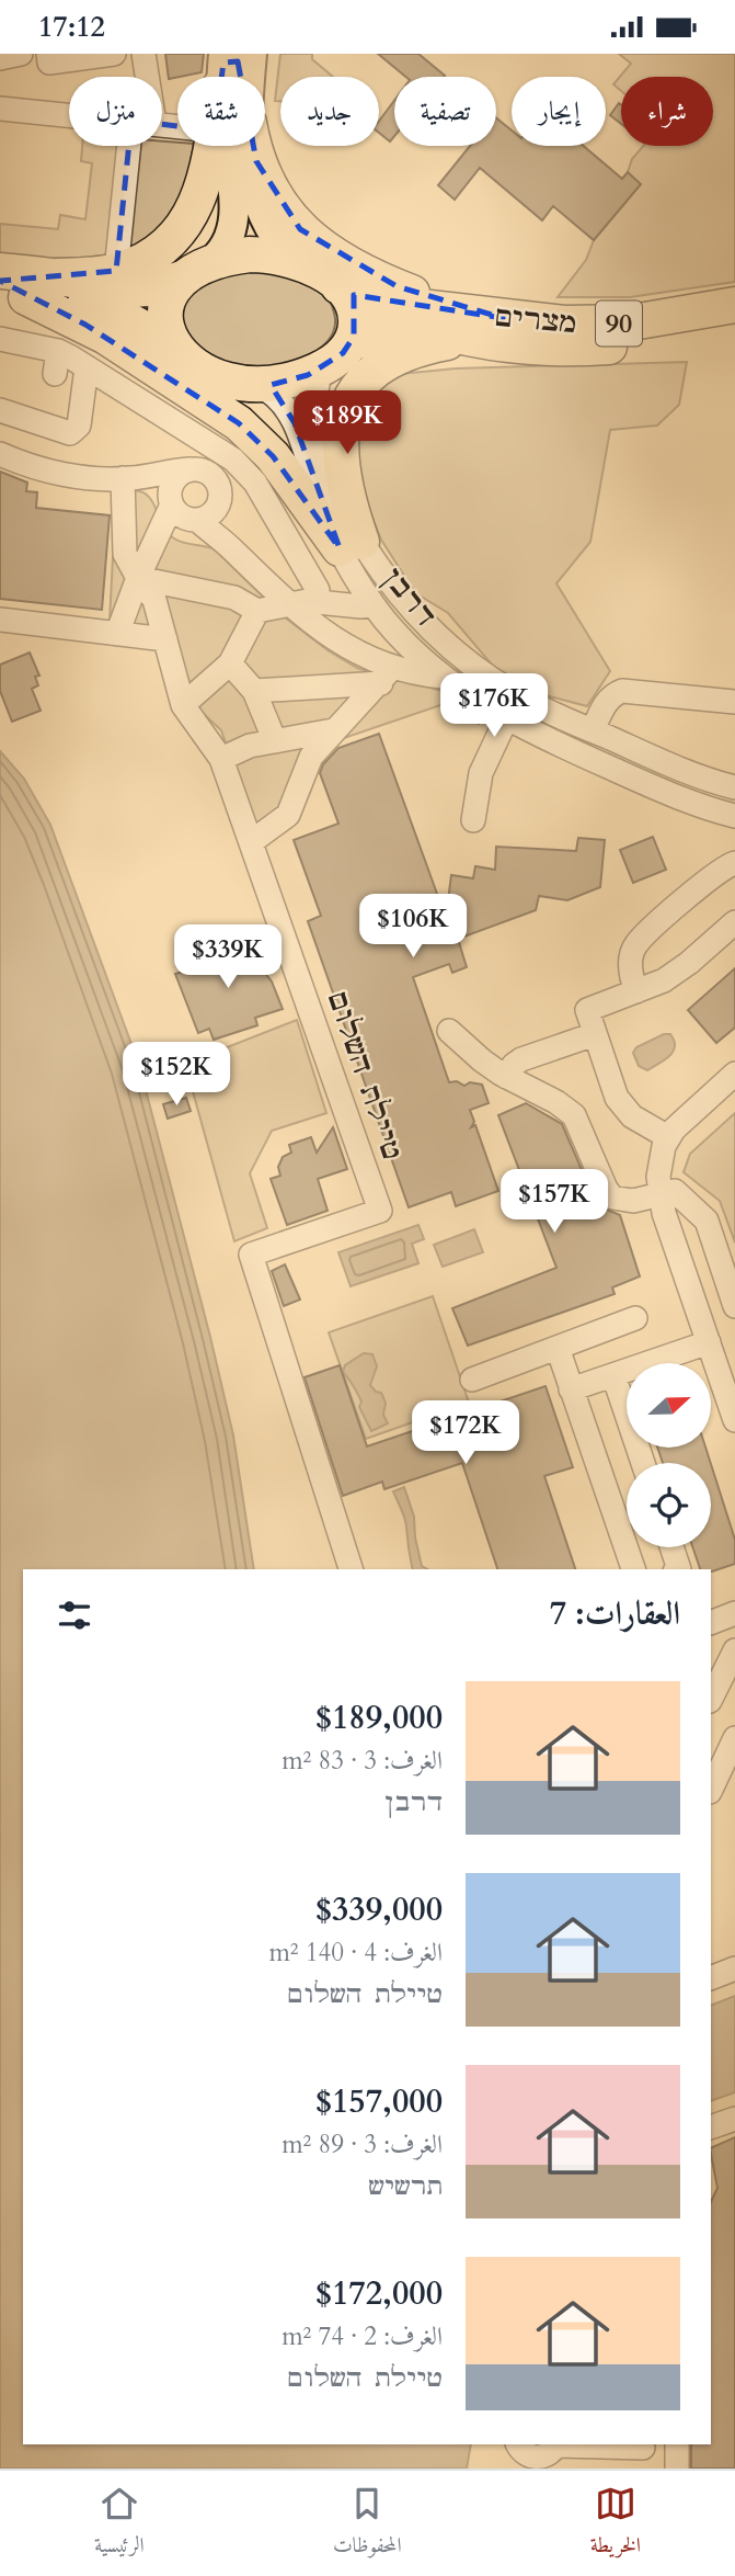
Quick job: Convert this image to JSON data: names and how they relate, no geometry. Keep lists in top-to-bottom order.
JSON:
{
  "streets": {
    "highway": ["מצרים", "90"],
    "street": ["דרבן", "טיילת השלום"]
  },
  "crossings": [
    ["מצרים", "90"],
    ["מצרים", "דרבן"],
    ["90", "דרבן"]
  ],
  "north": "right",
  "page": {
    "status": "17:12",
    "chip": [
      "شراء",
      "إيجار",
      "تصفية",
      "جديد",
      "شقة",
      "منزل"
    ],
    "price": [
      "$189K",
      "$176K",
      "$106K",
      "$339K",
      "$152K",
      "$157K",
      "$172K"
    ],
    "heading": "العقارات: 7",
    "list": [
      {
        "name": "$189,000",
        "note": "الغرف: 3 · 83 m² · דרבן"
      },
      {
        "name": "$339,000",
        "note": "الغرف: 4 · 140 m² · טיילת השלום"
      },
      {
        "name": "$157,000",
        "note": "الغرف: 3 · 89 m² · תרשיש"
      },
      {
        "name": "$172,000",
        "note": "الغرف: 2 · 74 m² · טיילת השלום"
      }
    ],
    "tabs": ["الخريطة", "المحفوظات", "الرئيسية"]
  }
}
